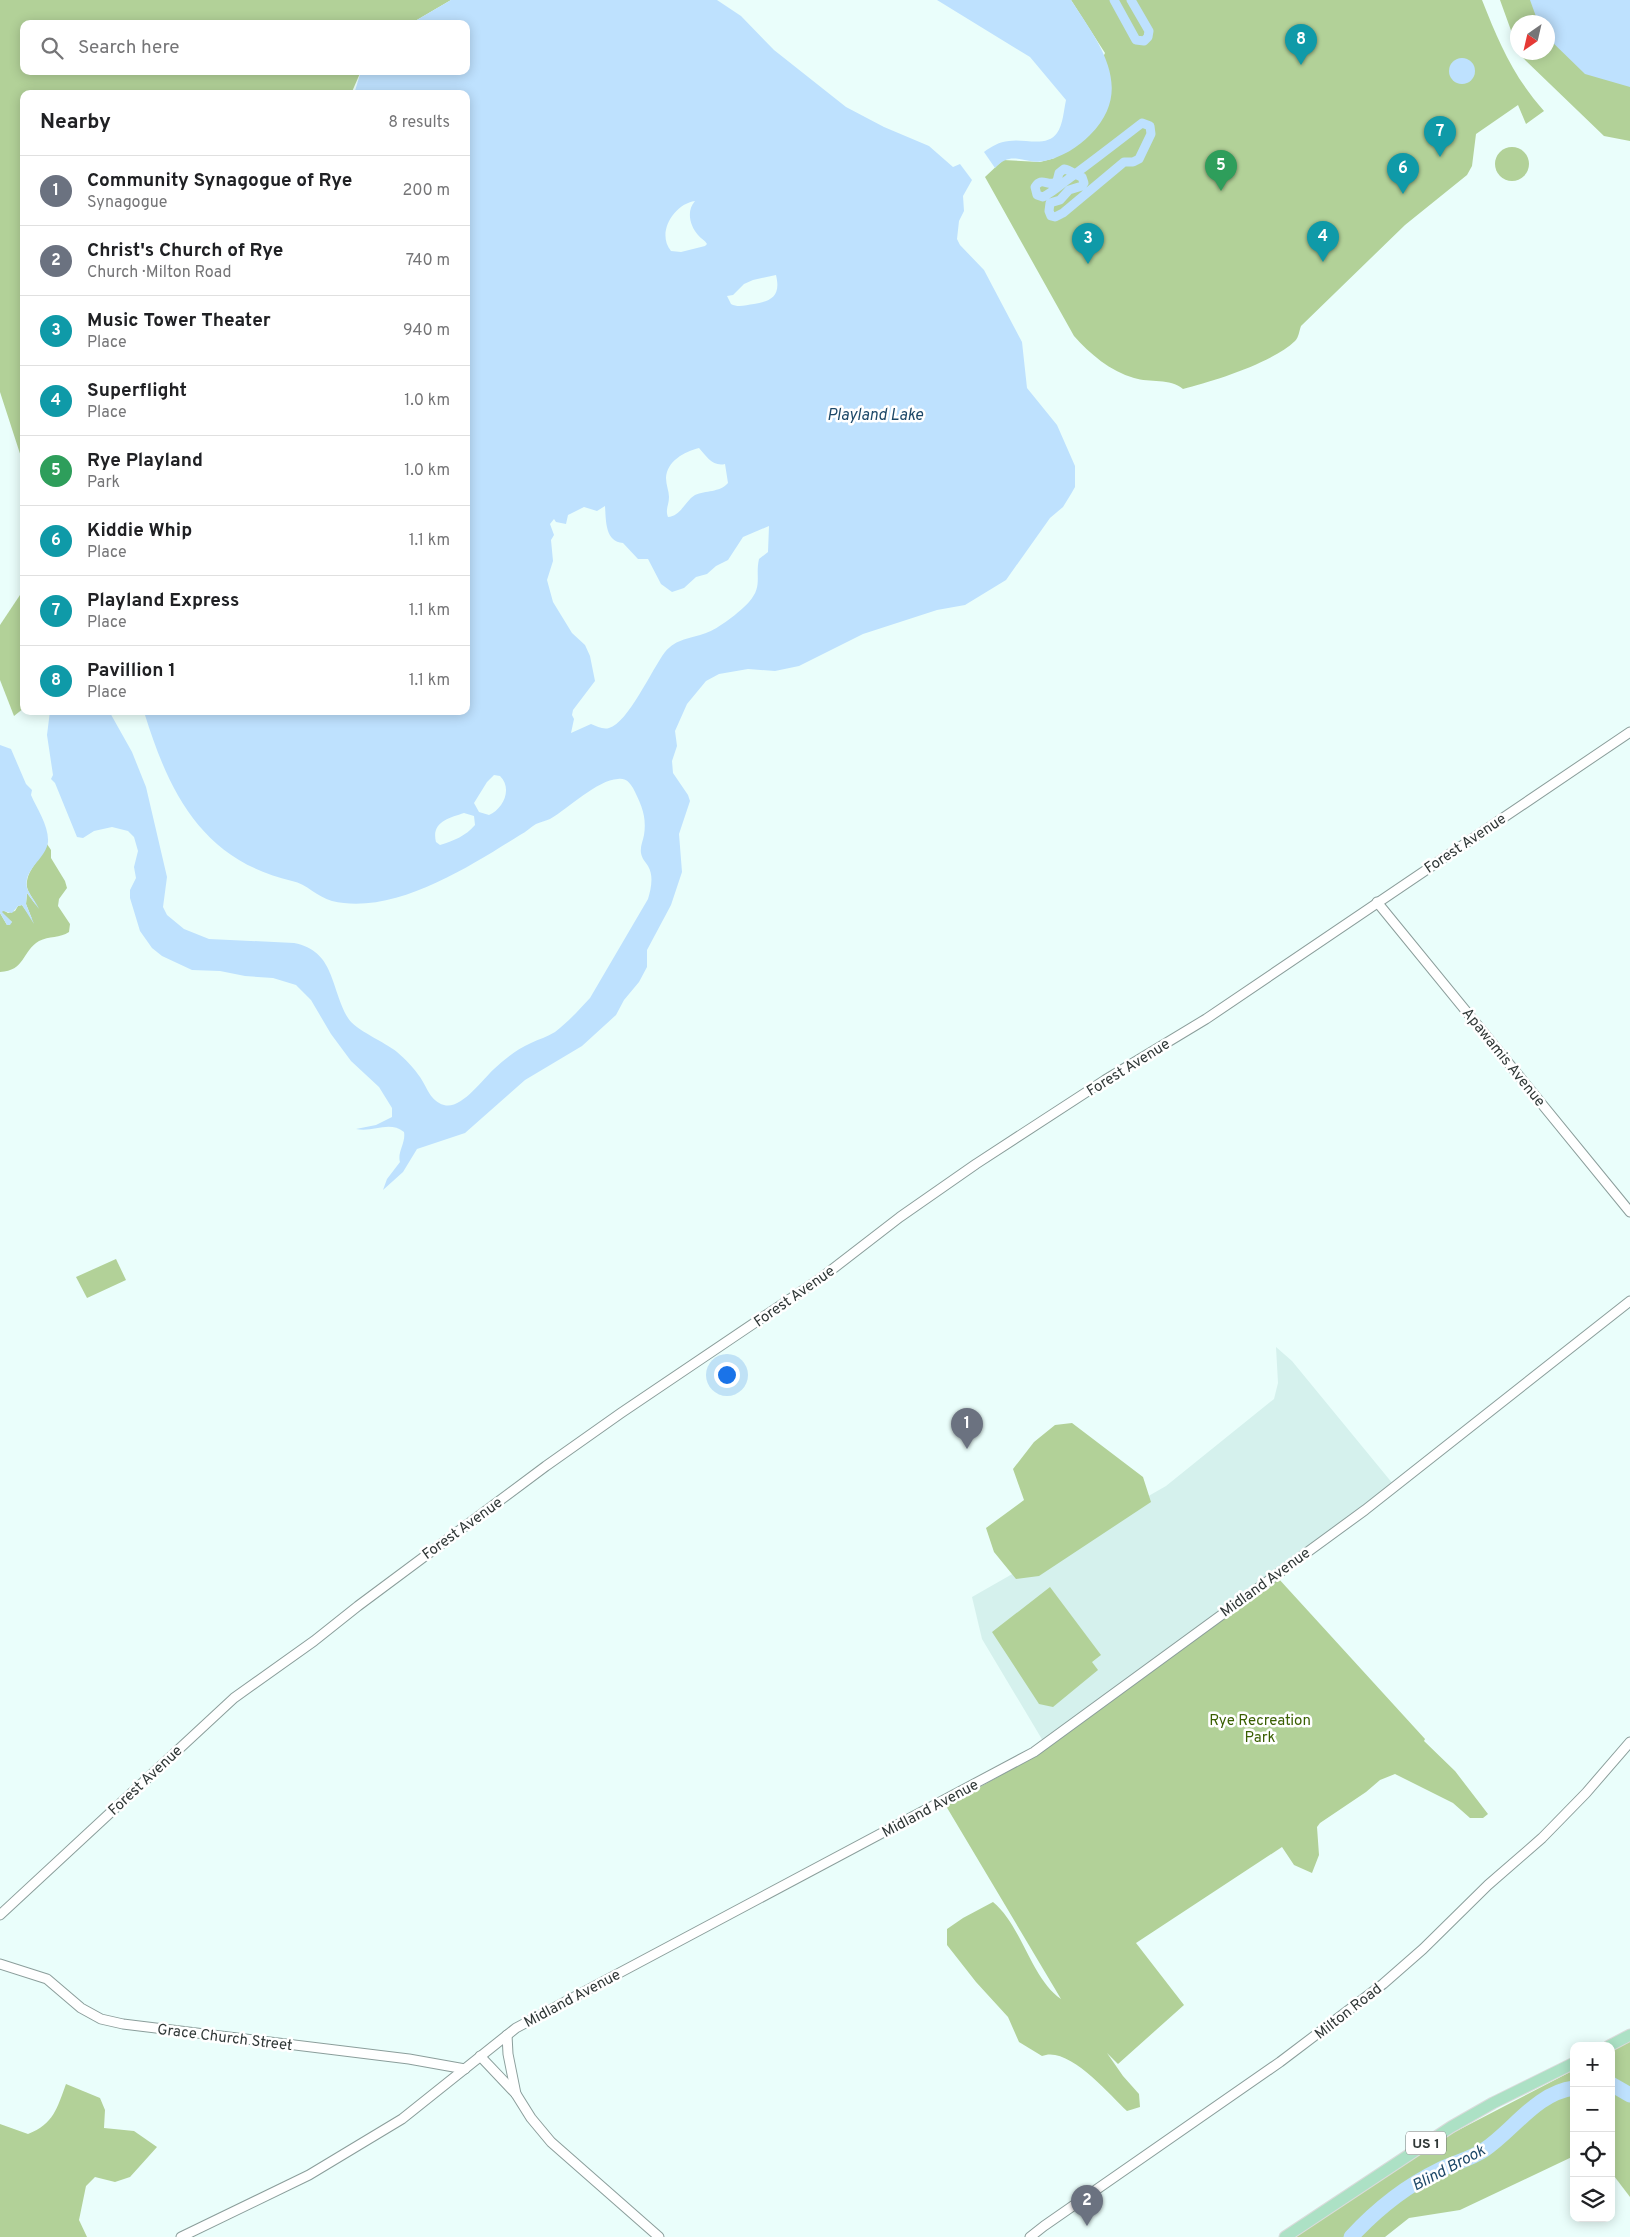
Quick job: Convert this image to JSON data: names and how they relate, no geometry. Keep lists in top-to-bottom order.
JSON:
{
  "streets": {
    "main road": ["US 1"],
    "street": [
      "Forest Avenue",
      "Apawamis Avenue",
      "Midland Avenue",
      "Milton Road",
      "Grace Church Street"
    ]
  },
  "crossings": [
    ["Forest Avenue", "Apawamis Avenue"],
    ["Midland Avenue", "Grace Church Street"]
  ],
  "water": ["Playland Lake", "Blind Brook"],
  "parks": ["Rye Recreation Park"],
  "north": "bottom left",
  "page": {
    "search": "Search here",
    "pins": [
      "8",
      "7",
      "5",
      "6",
      "4",
      "3",
      "1",
      "2"
    ],
    "heading": ["Nearby", "8 results"],
    "list": [
      {
        "mark": "1",
        "name": "Community Synagogue of Rye",
        "note": "Synagogue",
        "value": "200 m"
      },
      {
        "mark": "2",
        "name": "Christ's Church of Rye",
        "note": "Church · Milton Road",
        "value": "740 m"
      },
      {
        "mark": "3",
        "name": "Music Tower Theater",
        "note": "Place",
        "value": "940 m"
      },
      {
        "mark": "4",
        "name": "Superflight",
        "note": "Place",
        "value": "1.0 km"
      },
      {
        "mark": "5",
        "name": "Rye Playland",
        "note": "Park",
        "value": "1.0 km"
      },
      {
        "mark": "6",
        "name": "Kiddie Whip",
        "note": "Place",
        "value": "1.1 km"
      },
      {
        "mark": "7",
        "name": "Playland Express",
        "note": "Place",
        "value": "1.1 km"
      },
      {
        "mark": "8",
        "name": "Pavillion 1",
        "note": "Place",
        "value": "1.1 km"
      }
    ],
    "map_buttons": ["+", "−"]
  }
}
